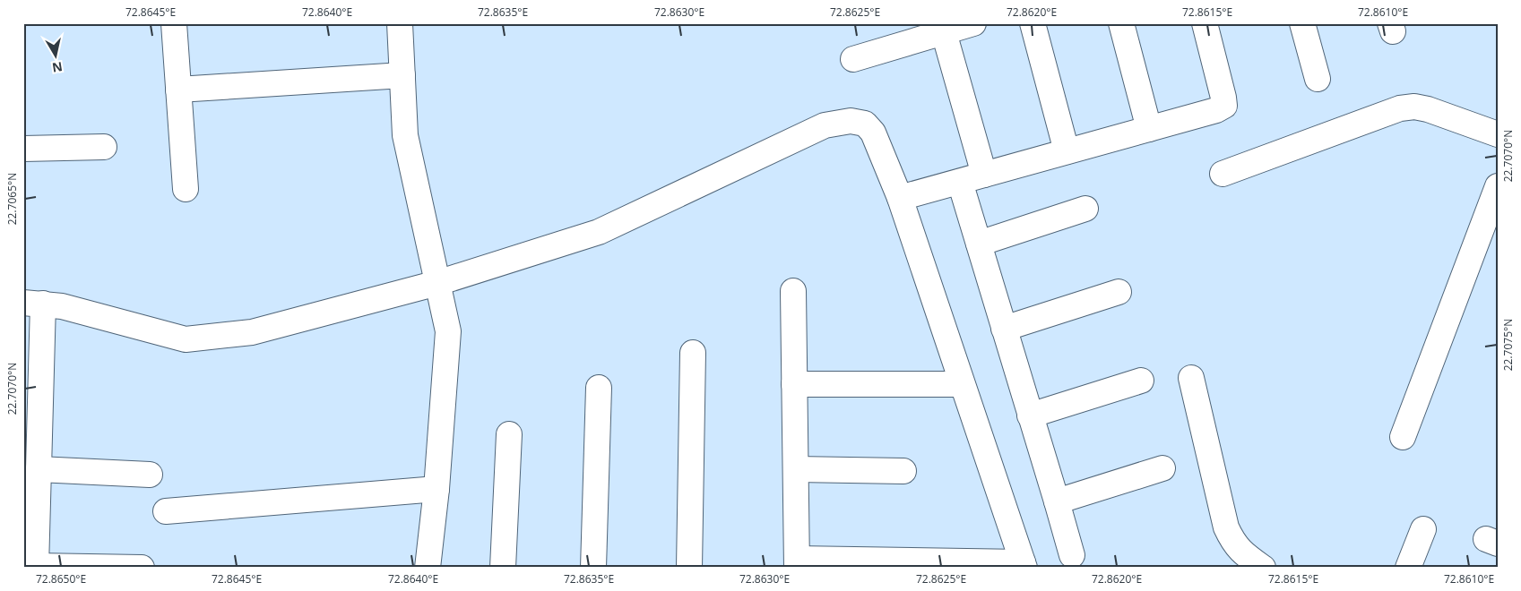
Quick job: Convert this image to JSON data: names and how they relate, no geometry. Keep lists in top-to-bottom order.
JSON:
{
  "north": "bottom",
  "coordinates": [
    "72.8645°E",
    "72.8640°E",
    "72.8635°E",
    "72.8630°E",
    "72.8625°E",
    "72.8620°E",
    "72.8615°E",
    "72.8610°E",
    "22.7070°N",
    "22.7065°N",
    "22.7075°N",
    "72.8650°E"
  ]
}
